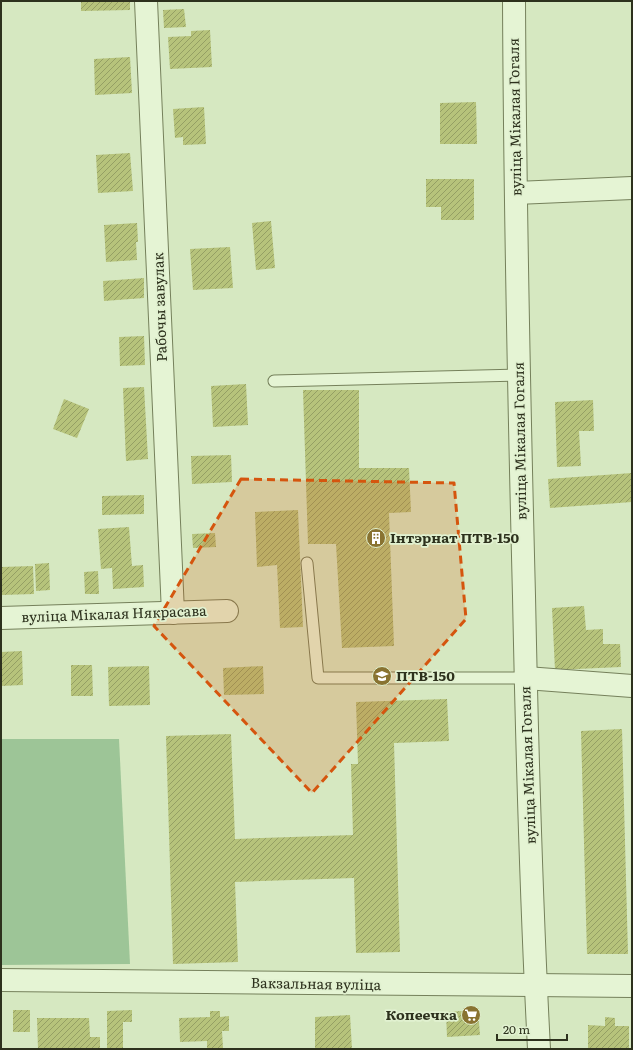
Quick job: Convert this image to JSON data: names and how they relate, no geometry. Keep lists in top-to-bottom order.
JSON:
{
  "streets": {
    "street": [
      "вуліца Мікалая Гогаля",
      "Рабочы завулак",
      "вуліца Мікалая Някрасава",
      "Вакзальная вуліца"
    ]
  },
  "crossings": [
    ["вуліца Мікалая Гогаля", "Вакзальная вуліца"],
    ["Рабочы завулак", "вуліца Мікалая Някрасава"]
  ],
  "places": {
    "building": ["Інтэрнат ПТВ-150"],
    "school or university": ["ПТВ-150"],
    "supermarket": ["Копеечка"]
  },
  "scale_bar": "20 m"
}
